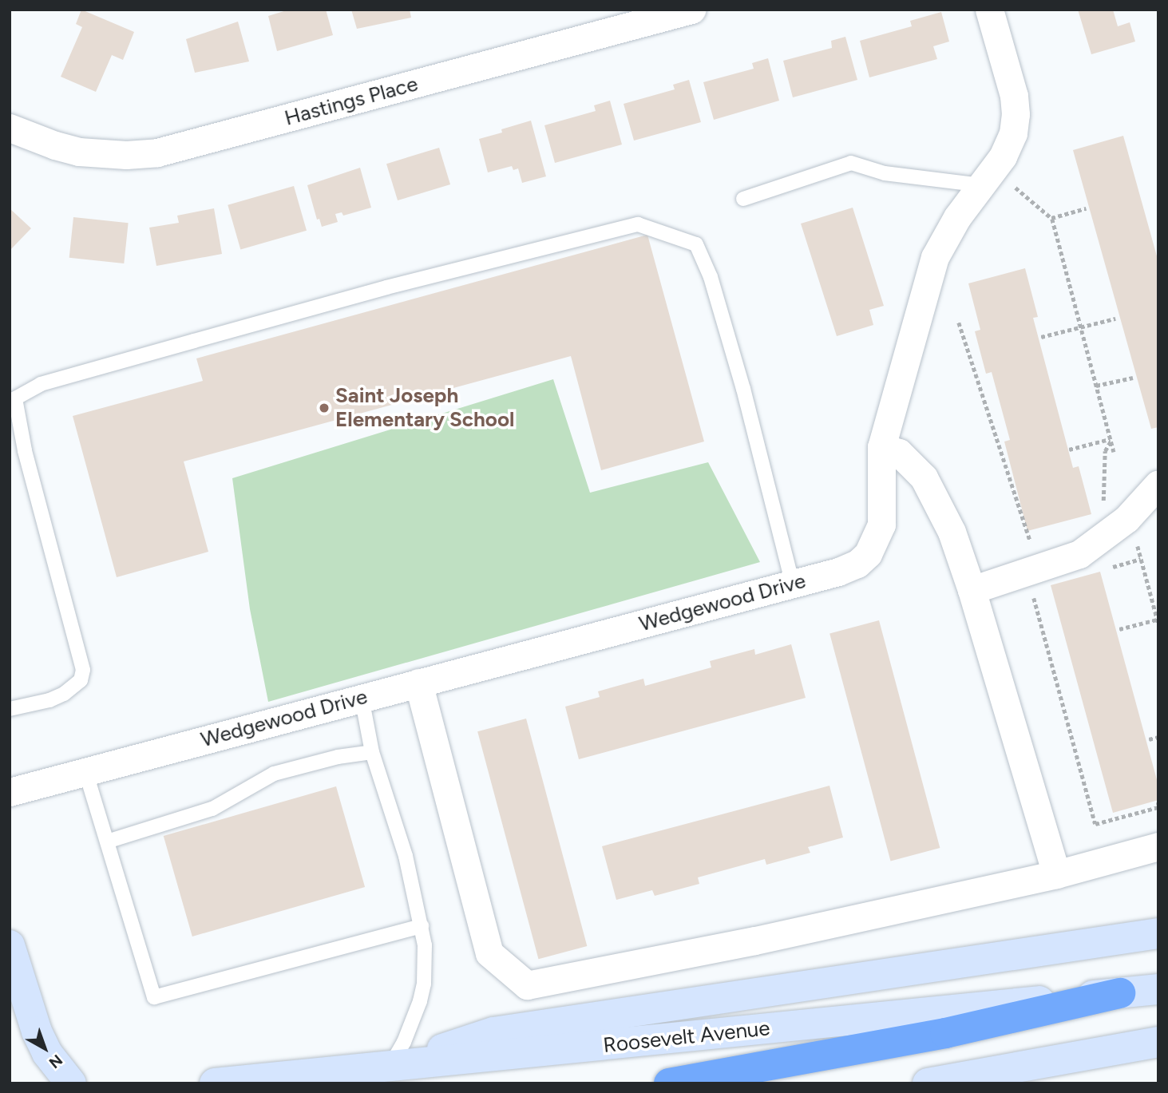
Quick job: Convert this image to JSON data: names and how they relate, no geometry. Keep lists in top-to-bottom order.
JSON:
{
  "streets": {
    "main road": ["Roosevelt Avenue"],
    "street": ["Hastings Place", "Wedgewood Drive"]
  },
  "places": ["Saint Joseph Elementary School"],
  "north": "bottom right"
}
